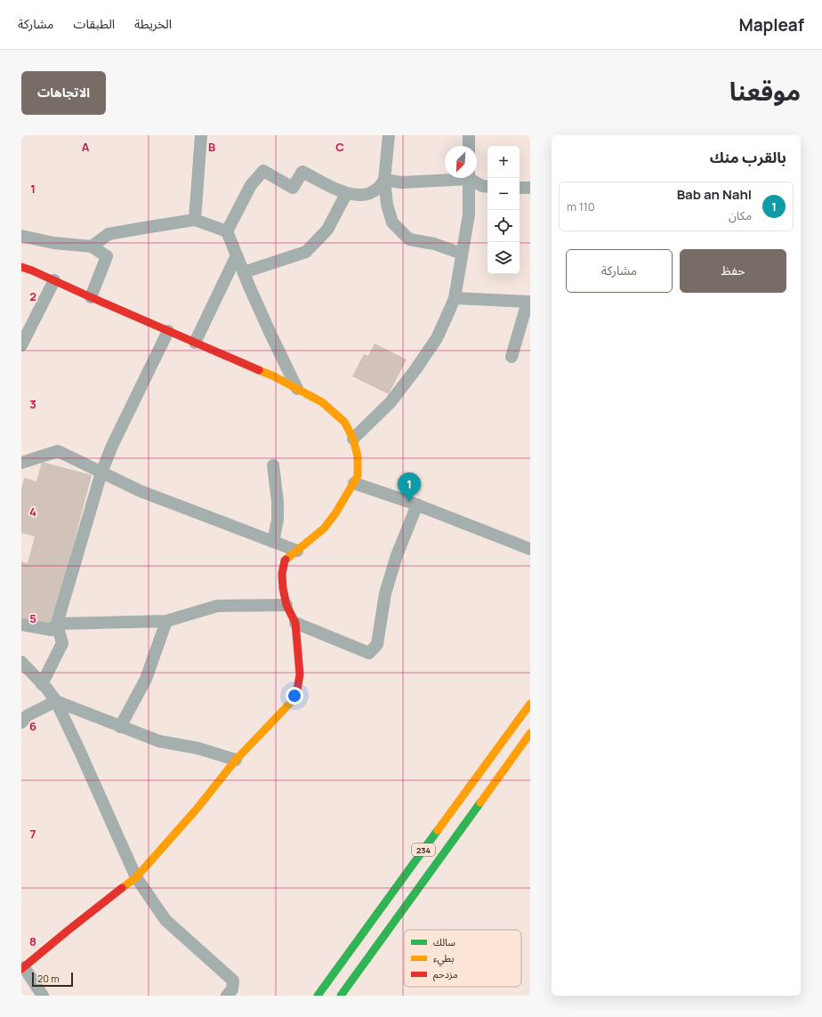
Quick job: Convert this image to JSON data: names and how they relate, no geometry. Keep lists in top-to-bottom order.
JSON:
{
  "streets": {
    "street": ["234"]
  },
  "legend": ["سالك", "بطيء", "مزدحم"],
  "scale_bar": "20 m",
  "north": "bottom left",
  "page": {
    "header": "Mapleaf",
    "nav": ["الخريطة", "الطبقات", "مشاركة"],
    "title": "موقعنا",
    "buttons": [
      "الاتجاهات",
      ["حفظ", "مشاركة"]
    ],
    "heading": "بالقرب منك",
    "map_buttons": ["+", "−"],
    "list": [
      {
        "mark": "1",
        "name": "Bab an Nahl",
        "note": "مكان",
        "value": "110 m"
      }
    ],
    "pins": "1",
    "scale": "20 m"
  },
  "grid": {
    "columns": ["A", "B", "C"],
    "rows": [
      "1",
      "2",
      "3",
      "4",
      "5",
      "6",
      "7",
      "8"
    ]
  }
}
